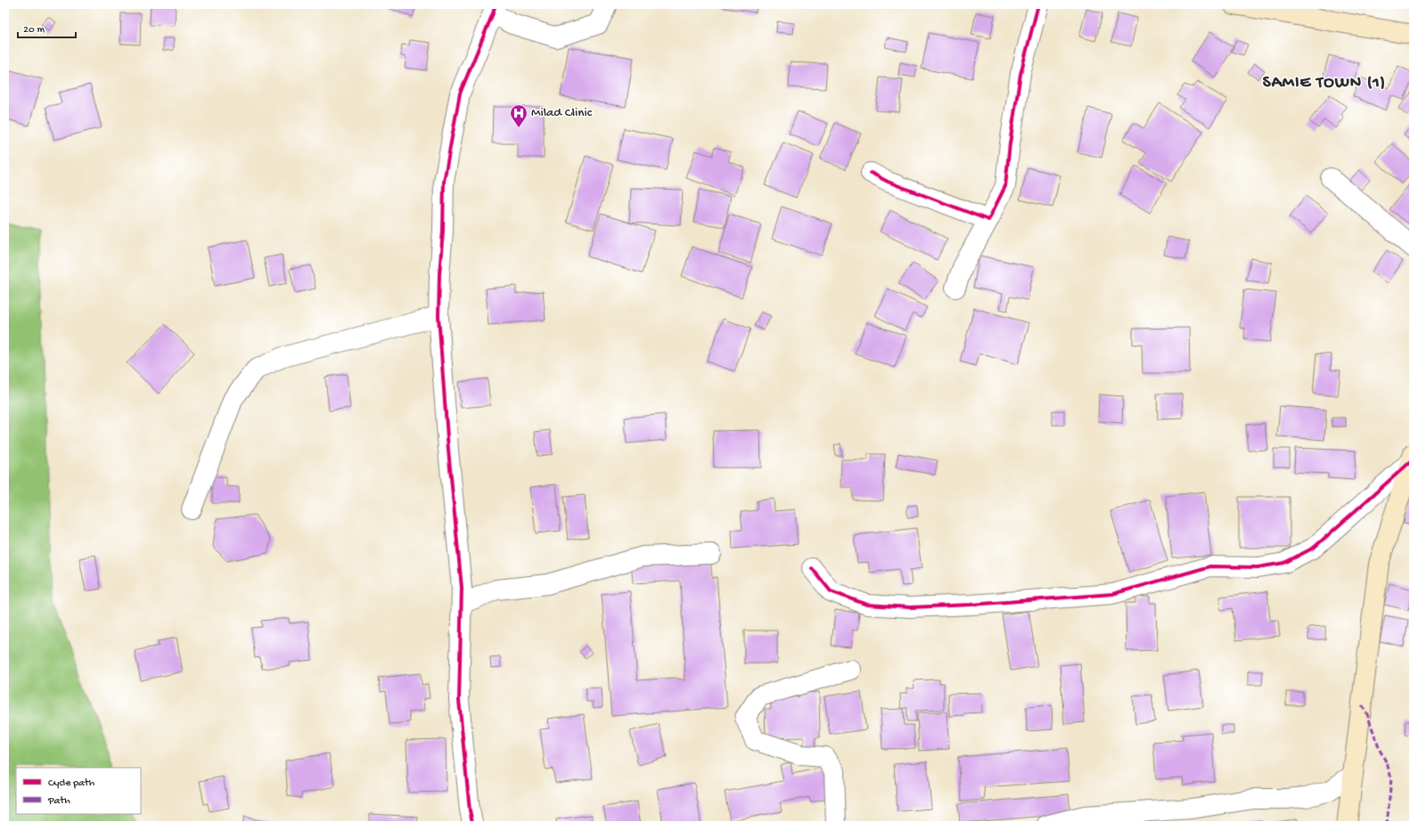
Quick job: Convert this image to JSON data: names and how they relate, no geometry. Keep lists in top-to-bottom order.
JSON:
{
  "districts": ["SAMIE TOWN (1)"],
  "places": {
    "hospital": ["Milad Clinic"]
  },
  "legend": ["Cycle path", "Path"],
  "scale_bar": "20 m"
}
